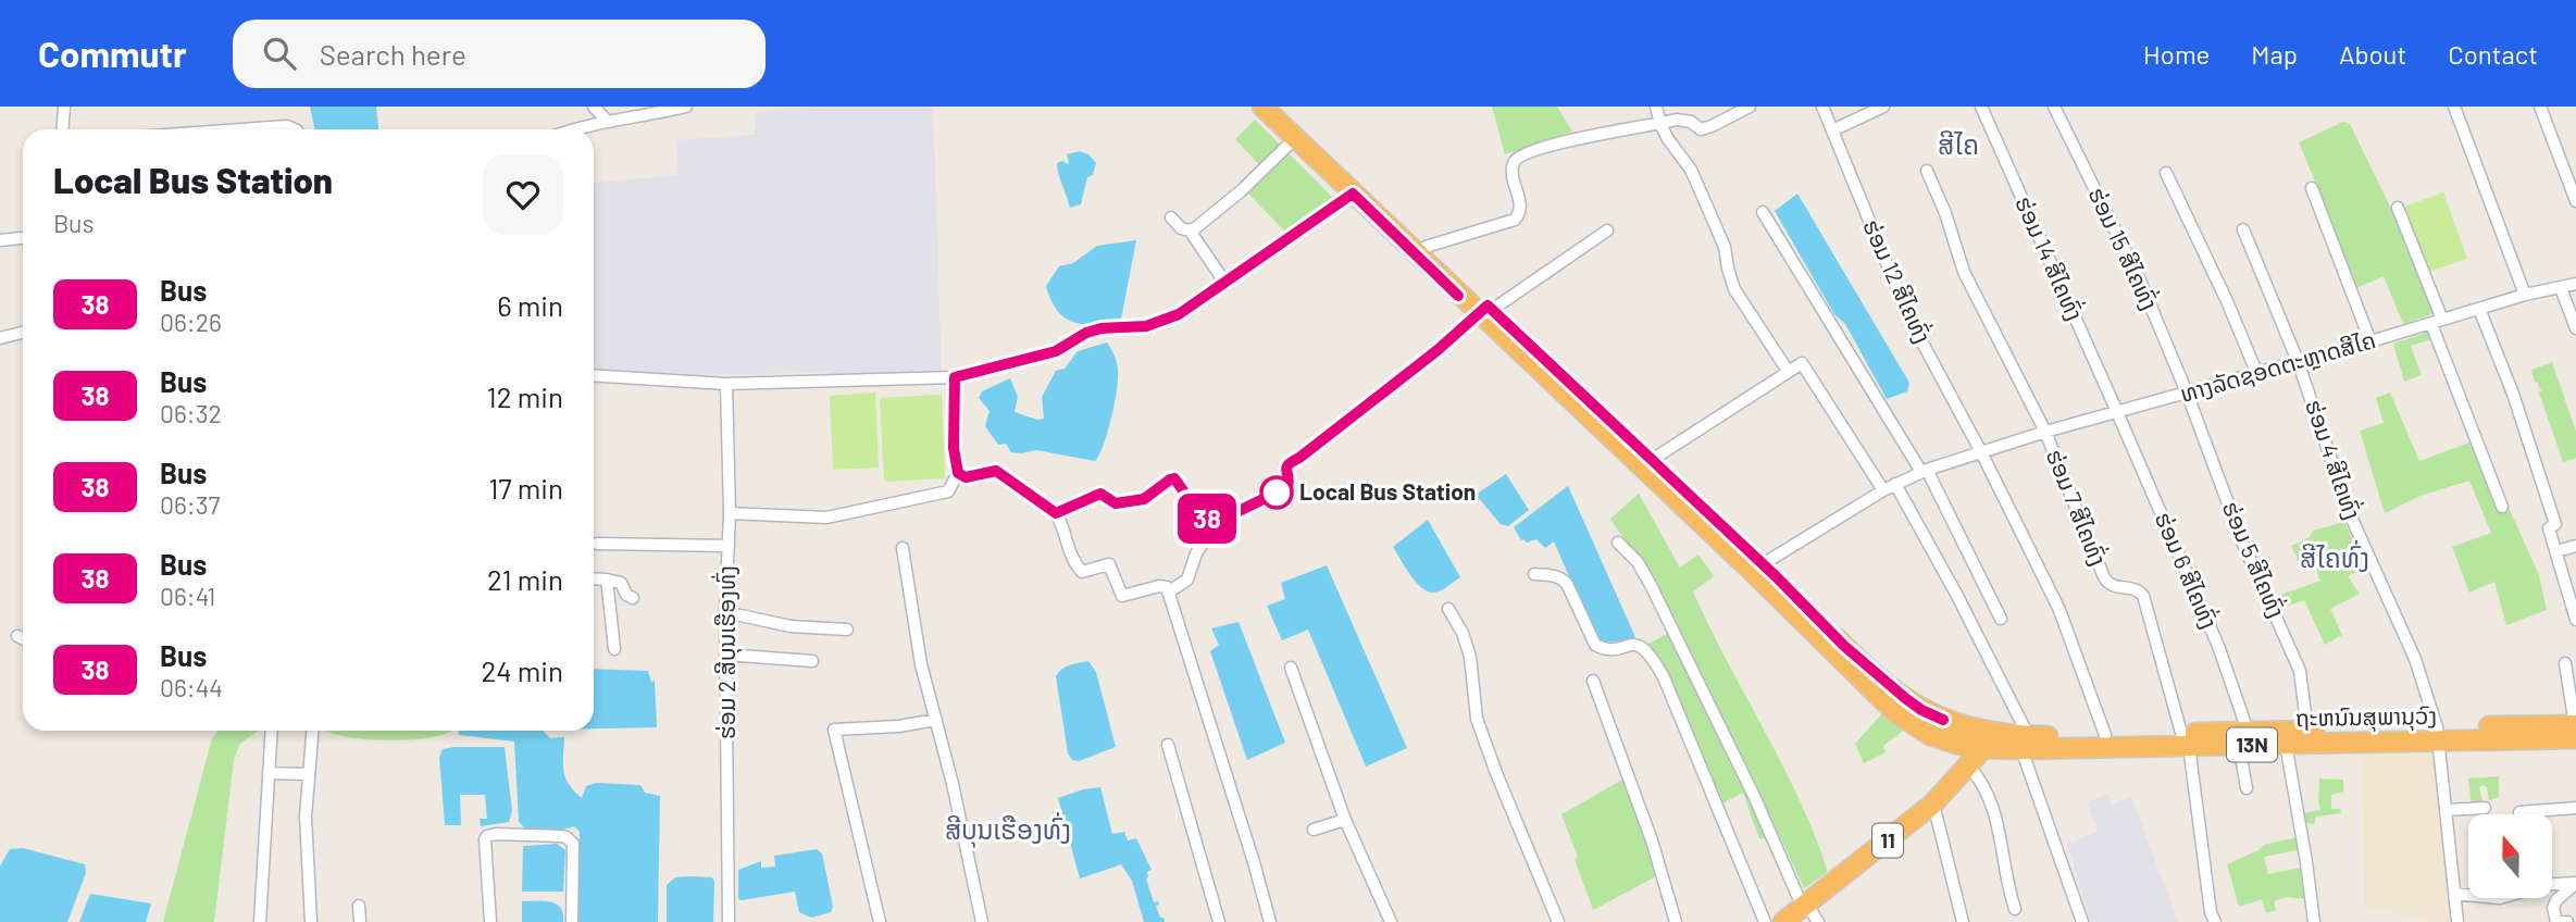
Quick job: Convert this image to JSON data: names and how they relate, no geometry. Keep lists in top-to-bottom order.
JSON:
{
  "streets": {
    "highway": ["ຖະຫນົນສຸພານຸວົງ", "13N", "11"],
    "street": [
      "ຮ່ອມ 15 ສີໄຄທົ່ງ",
      "ຮ່ອມ 14 ສີໄຄທົ່ງ",
      "ຮ່ອມ 12 ສີໄຄທົ່ງ",
      "ທາງລັດຊອດຕະຫຼາດສີໄຄ",
      "ຮ່ອມ 4 ສີໄຄທົ່ງ",
      "ຮ່ອມ 7 ສີໄຄທົ່ງ",
      "ຮ່ອມ 5 ສີໄຄທົ່ງ",
      "ຮ່ອມ 6 ສີໄຄທົ່ງ",
      "ຮ່ອມ 2 ສີບຸນເຮືອງທົ່ງ"
    ]
  },
  "crossings": [
    ["ຮ່ອມ 15 ສີໄຄທົ່ງ", "ທາງລັດຊອດຕະຫຼາດສີໄຄ"],
    ["ຮ່ອມ 15 ສີໄຄທົ່ງ", "ຮ່ອມ 5 ສີໄຄທົ່ງ"],
    ["ຮ່ອມ 14 ສີໄຄທົ່ງ", "ທາງລັດຊອດຕະຫຼາດສີໄຄ"],
    ["ຮ່ອມ 14 ສີໄຄທົ່ງ", "ຮ່ອມ 6 ສີໄຄທົ່ງ"],
    ["ຮ່ອມ 12 ສີໄຄທົ່ງ", "ທາງລັດຊອດຕະຫຼາດສີໄຄ"],
    ["ຮ່ອມ 12 ສີໄຄທົ່ງ", "ຖະຫນົນສຸພານຸວົງ"],
    ["ທາງລັດຊອດຕະຫຼາດສີໄຄ", "ຮ່ອມ 4 ສີໄຄທົ່ງ"],
    ["ທາງລັດຊອດຕະຫຼາດສີໄຄ", "ຮ່ອມ 7 ສີໄຄທົ່ງ"],
    ["ທາງລັດຊອດຕະຫຼາດສີໄຄ", "ຮ່ອມ 5 ສີໄຄທົ່ງ"],
    ["ທາງລັດຊອດຕະຫຼາດສີໄຄ", "ຮ່ອມ 6 ສີໄຄທົ່ງ"],
    ["ທາງລັດຊອດຕະຫຼາດສີໄຄ", "ຖະຫນົນສຸພານຸວົງ"],
    ["ທາງລັດຊອດຕະຫຼາດສີໄຄ", "13N"],
    ["ຮ່ອມ 4 ສີໄຄທົ່ງ", "ຖະຫນົນສຸພານຸວົງ"],
    ["ຮ່ອມ 7 ສີໄຄທົ່ງ", "ຖະຫນົນສຸພານຸວົງ"],
    ["ຮ່ອມ 5 ສີໄຄທົ່ງ", "ຖະຫນົນສຸພານຸວົງ"],
    ["ຮ່ອມ 6 ສີໄຄທົ່ງ", "ຖະຫນົນສຸພານຸວົງ"],
    ["ຖະຫນົນສຸພານຸວົງ", "13N"],
    ["ຖະຫນົນສຸພານຸວົງ", "11"]
  ],
  "districts": ["ສີໄຄ", "ສີໄຄທົ່ງ", "ສີບຸນເຮືອງທົ່ງ"],
  "places": ["Local Bus Station"],
  "lines": ["bus line 38"],
  "north": "top",
  "page": {
    "header": "Commutr",
    "search": "Search here",
    "nav": [
      "Home",
      "Map",
      "About",
      "Contact"
    ],
    "on_map": "38",
    "heading": ["Local Bus Station", "Bus"],
    "list": [
      {
        "mark": "38",
        "name": "Bus",
        "note": "06:26",
        "value": "6 min"
      },
      {
        "mark": "38",
        "name": "Bus",
        "note": "06:32",
        "value": "12 min"
      },
      {
        "mark": "38",
        "name": "Bus",
        "note": "06:37",
        "value": "17 min"
      },
      {
        "mark": "38",
        "name": "Bus",
        "note": "06:41",
        "value": "21 min"
      },
      {
        "mark": "38",
        "name": "Bus",
        "note": "06:44",
        "value": "24 min"
      }
    ]
  }
}
